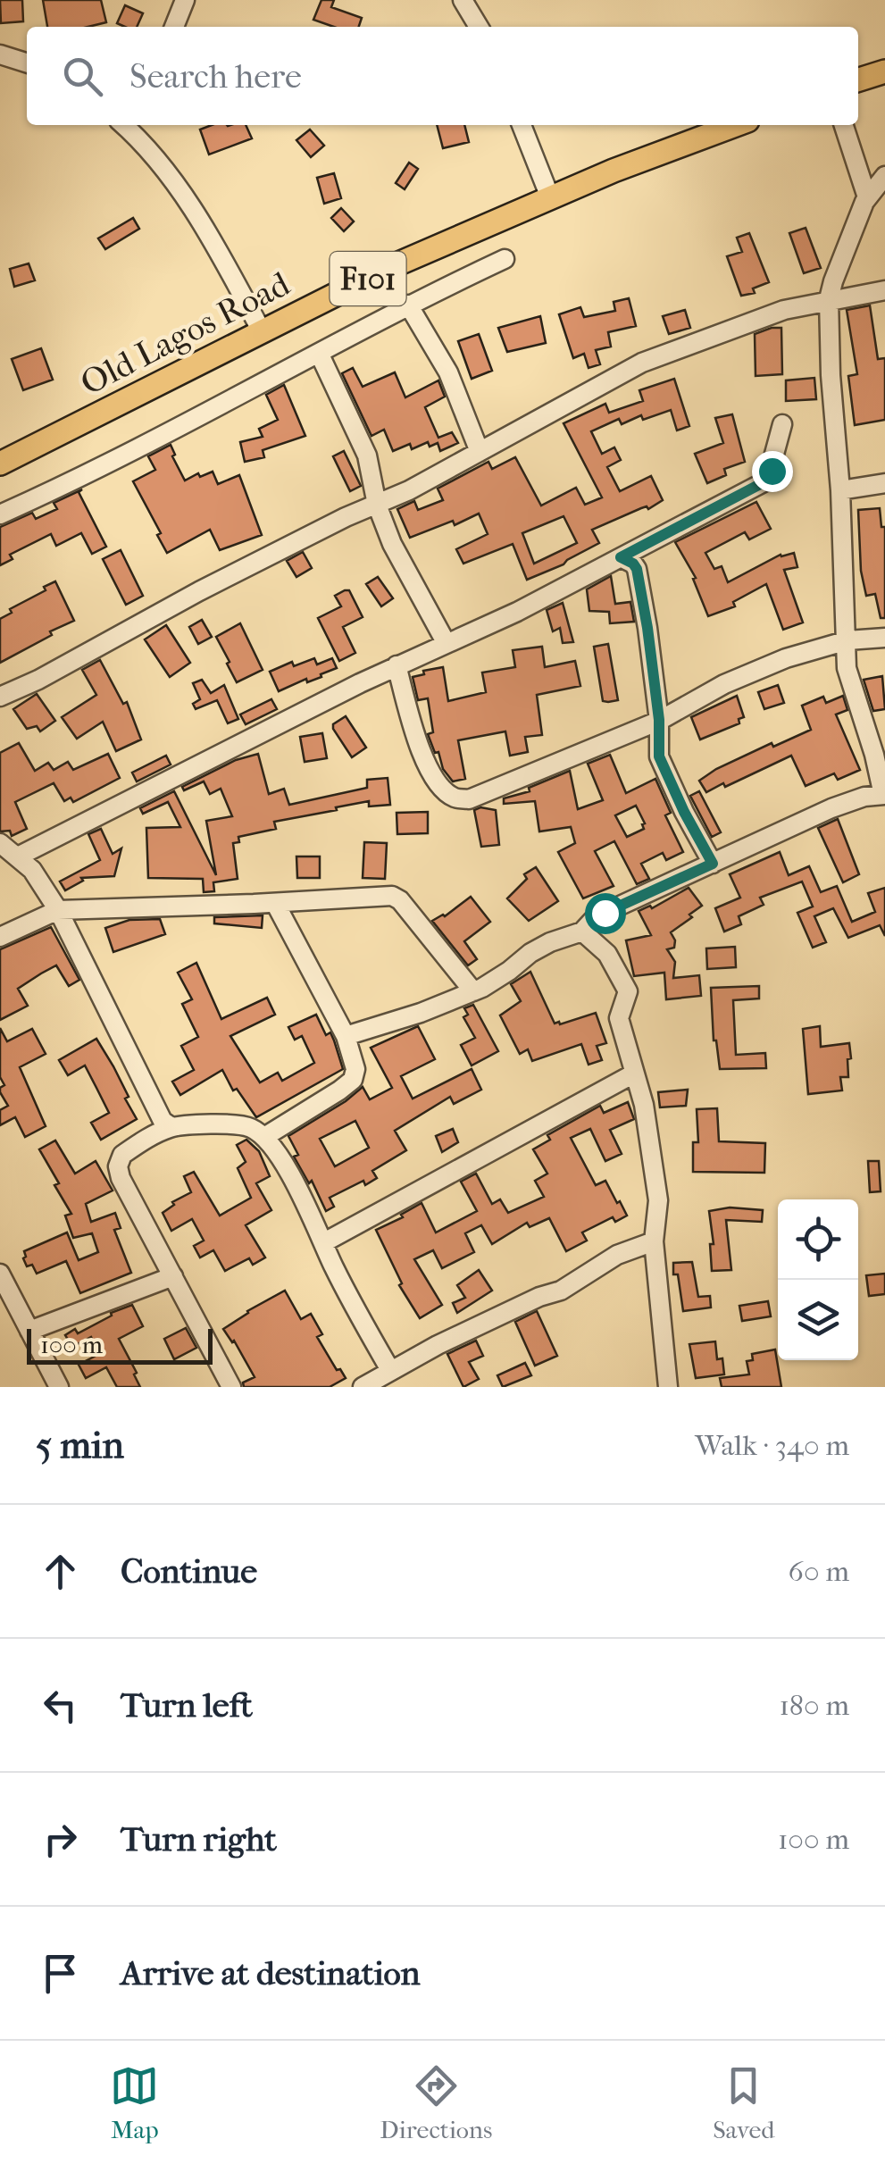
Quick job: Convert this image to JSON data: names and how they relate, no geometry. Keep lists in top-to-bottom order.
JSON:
{
  "streets": {
    "main road": ["F101", "Old Lagos Road"]
  },
  "scale_bar": "100 m",
  "page": {
    "search": "Search here",
    "scale": "100 m",
    "heading": ["5 min", "Walk · 340 m"],
    "list": [
      ["Continue", "60 m"],
      ["Turn left", "180 m"],
      ["Turn right", "100 m"],
      "Arrive at destination"
    ],
    "nav": ["Map", "Directions", "Saved"]
  }
}
